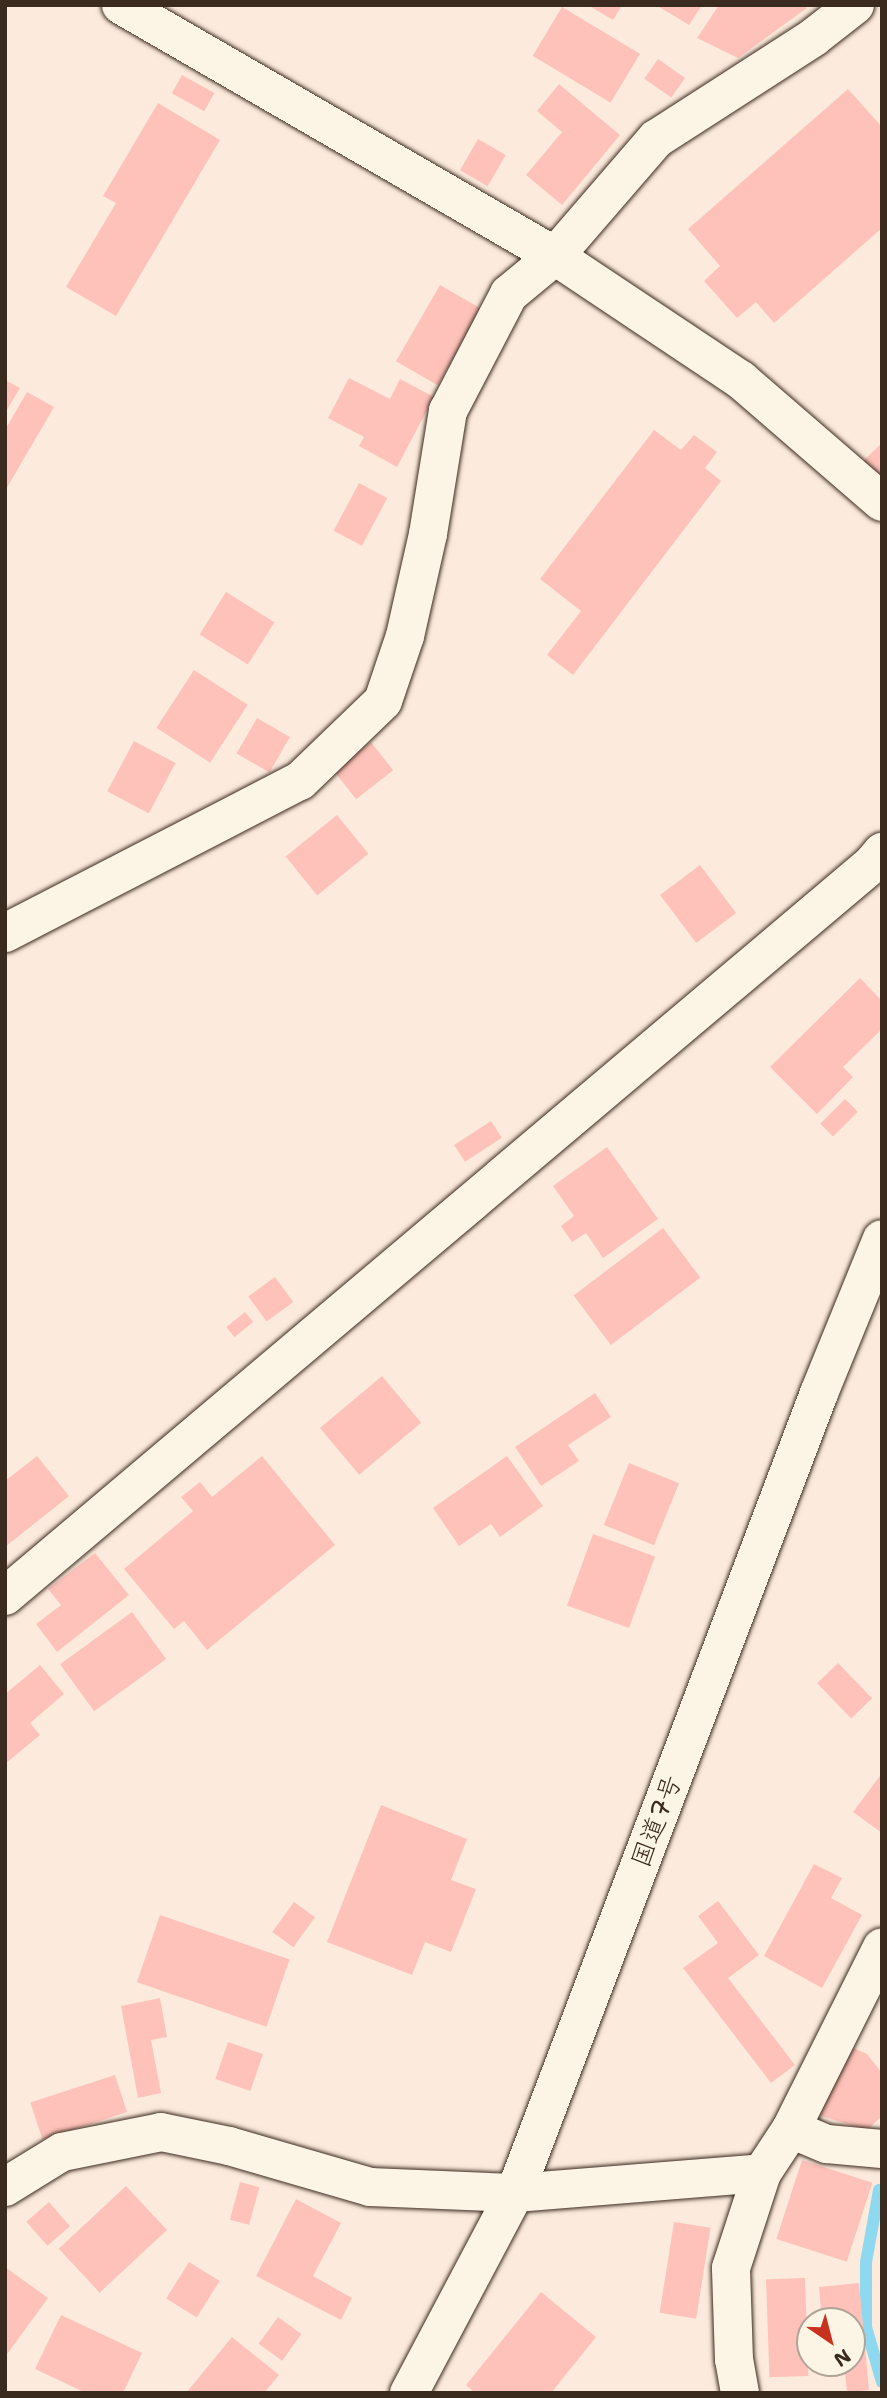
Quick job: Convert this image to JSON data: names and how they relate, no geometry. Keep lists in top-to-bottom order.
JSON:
{
  "streets": {
    "main road": ["国道7号"]
  },
  "north": "bottom right"
}
